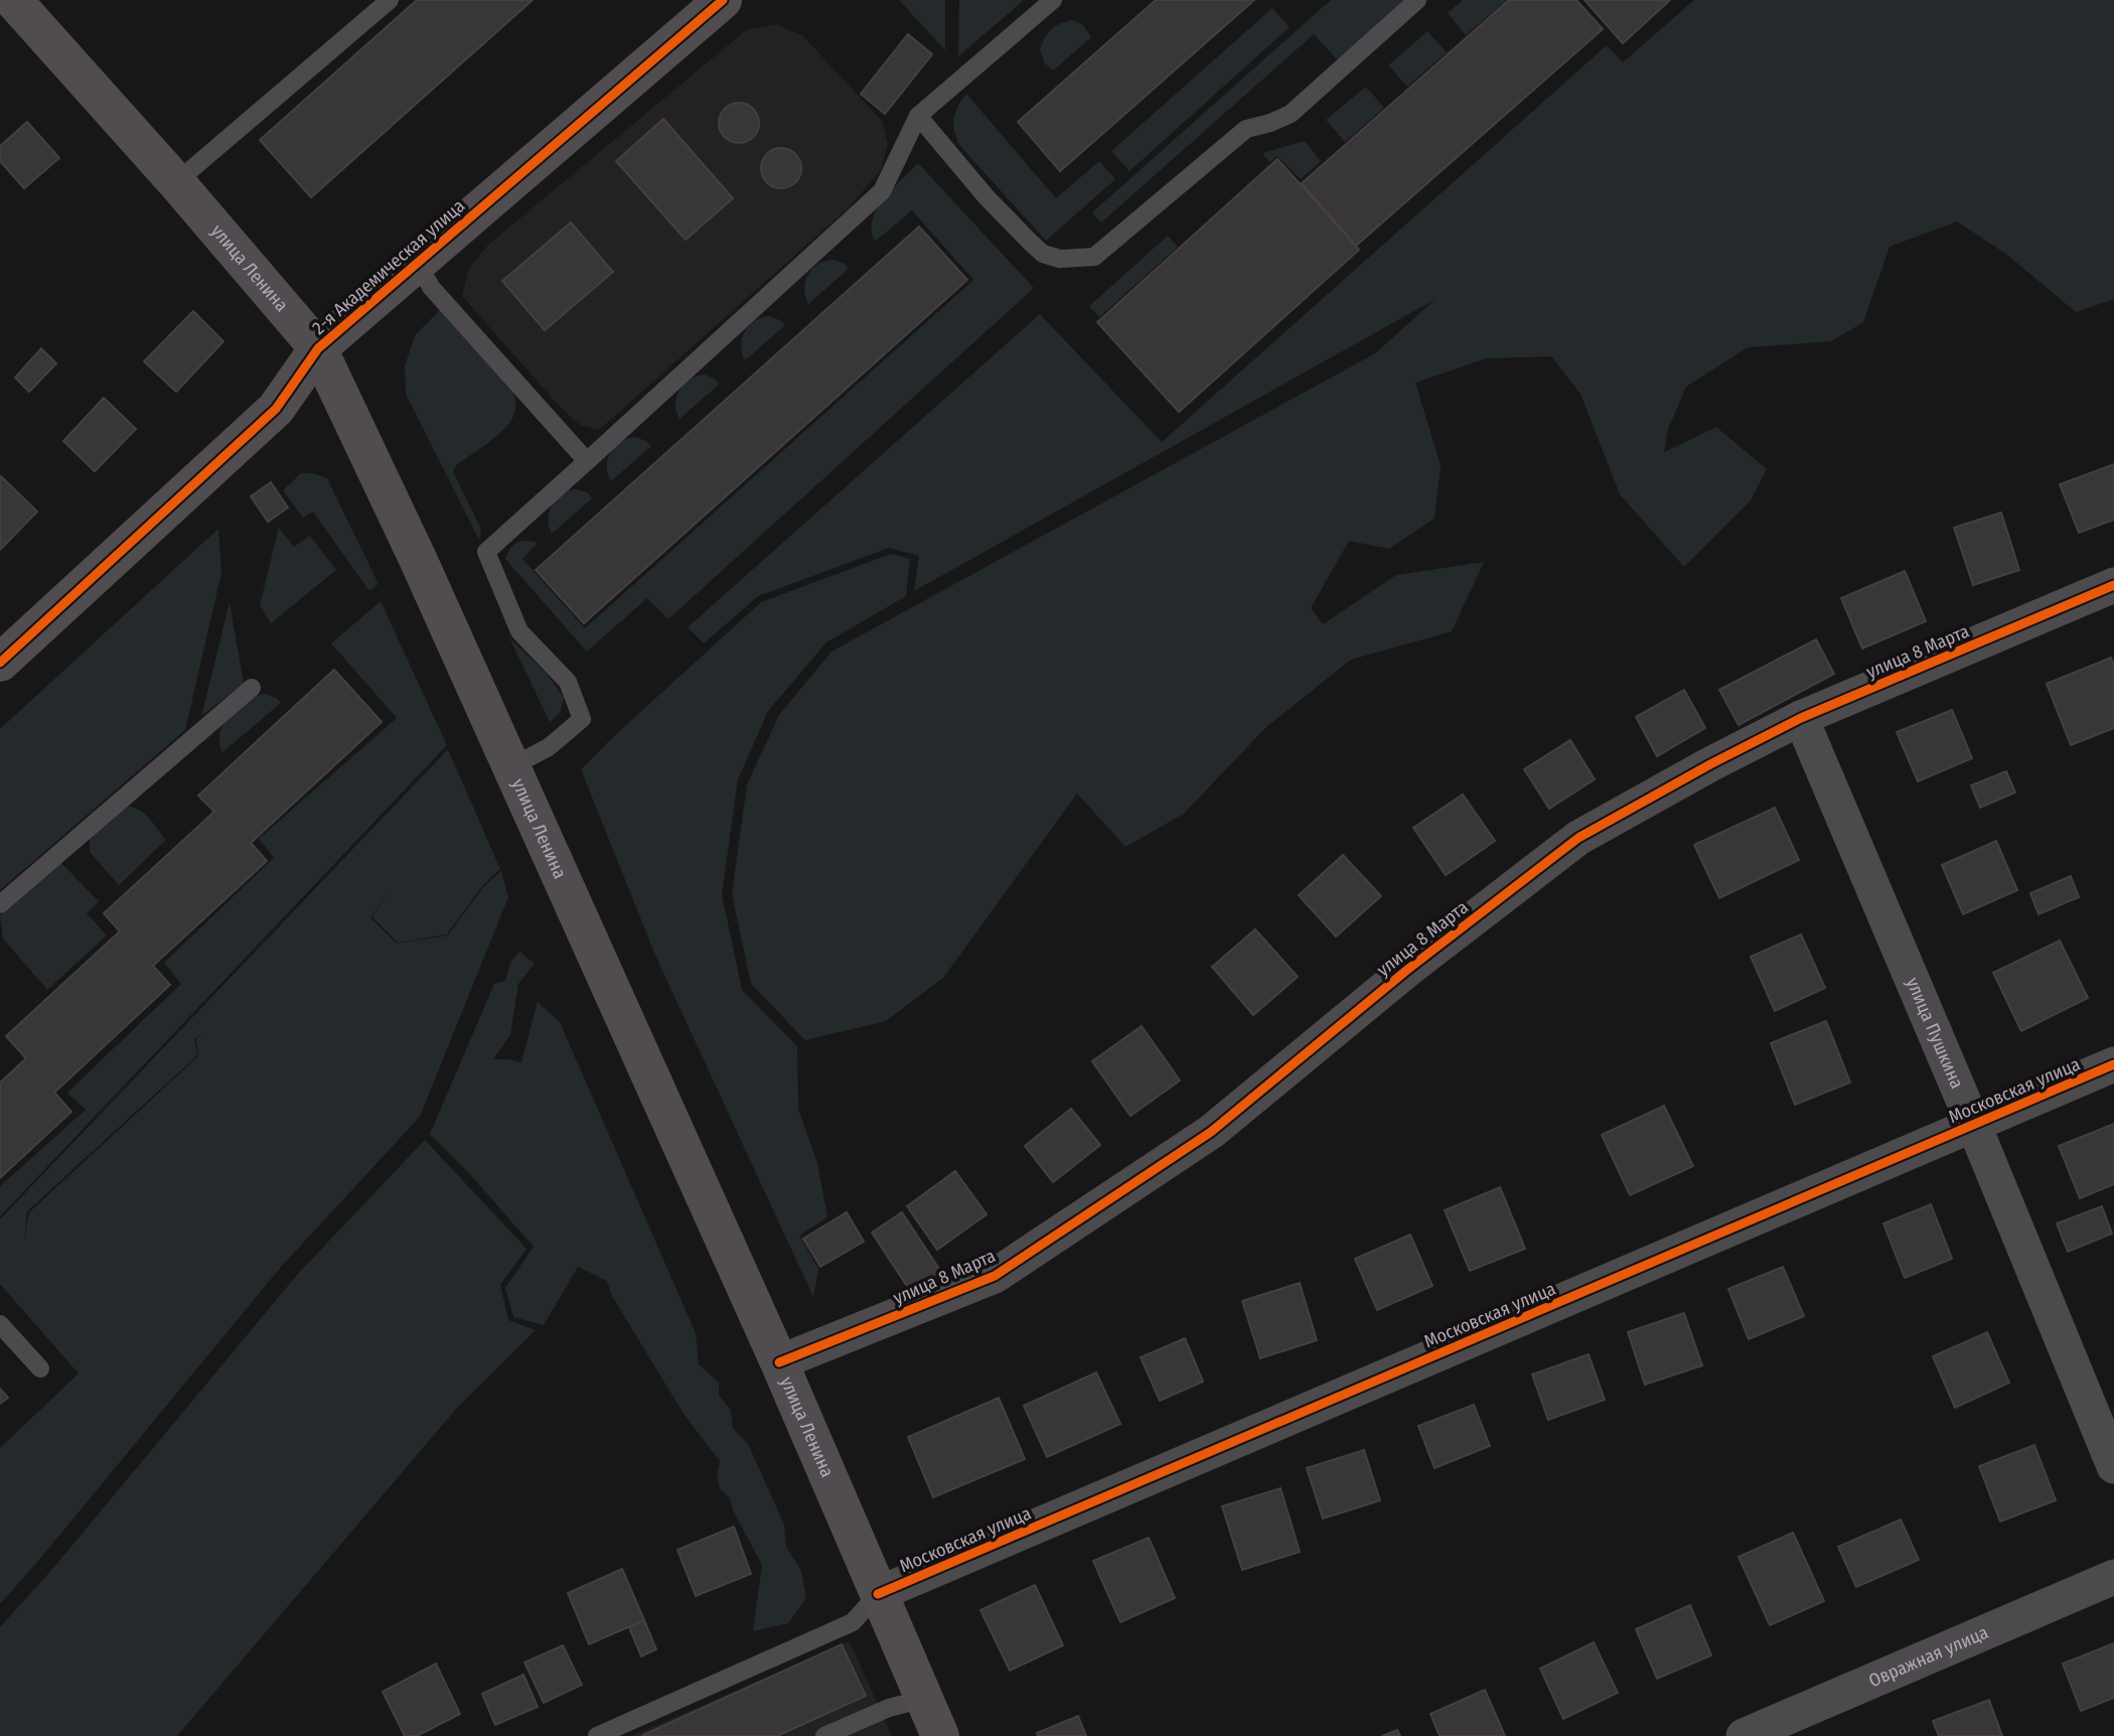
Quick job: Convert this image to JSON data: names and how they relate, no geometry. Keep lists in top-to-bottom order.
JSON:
{
  "streets": {
    "main road": ["2-я Академическая улица", "улица Ленина"],
    "street": [
      "улица 8 Марта",
      "улица Пушкина",
      "Московская улица",
      "Овражная улица"
    ]
  },
  "crossings": [
    ["2-я Академическая улица", "улица Ленина"],
    ["улица Ленина", "улица 8 Марта"],
    ["улица Ленина", "Московская улица"],
    ["улица 8 Марта", "улица Пушкина"],
    ["улица Пушкина", "Московская улица"]
  ]
}
